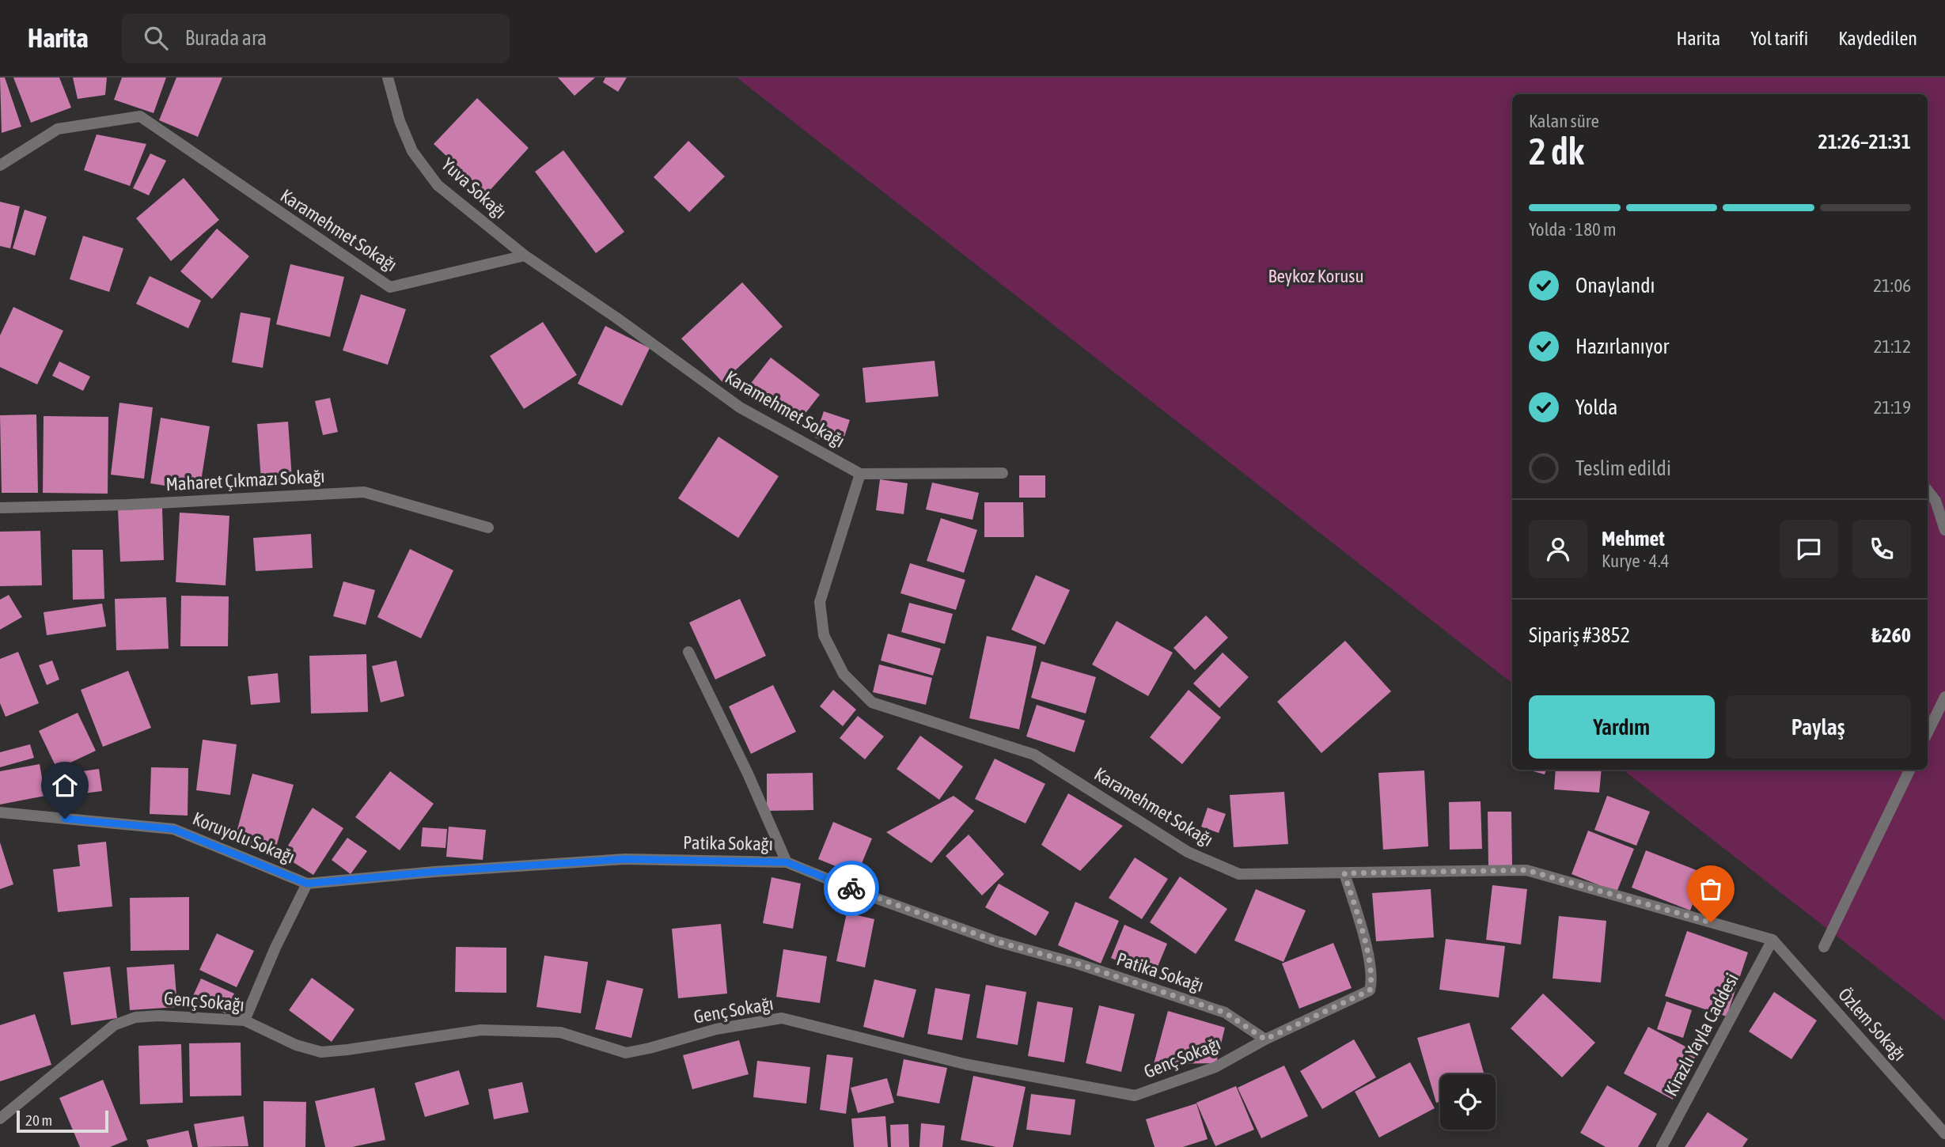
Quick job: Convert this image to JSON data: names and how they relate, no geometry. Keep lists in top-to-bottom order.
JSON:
{
  "streets": {
    "street": [
      "Yuva Sokağı",
      "Karamehmet Sokağı",
      "Maharet Çıkmazı Sokağı",
      "Koruyolu Sokağı",
      "Patika Sokağı",
      "Genç Sokağı",
      "Özlem Sokağı",
      "Kirazlı Yayla Caddesi"
    ]
  },
  "crossings": [
    ["Yuva Sokağı", "Karamehmet Sokağı"],
    ["Karamehmet Sokağı", "Genç Sokağı"],
    ["Karamehmet Sokağı", "Özlem Sokağı"],
    ["Karamehmet Sokağı", "Kirazlı Yayla Caddesi"],
    ["Koruyolu Sokağı", "Patika Sokağı"],
    ["Patika Sokağı", "Genç Sokağı"],
    ["Özlem Sokağı", "Kirazlı Yayla Caddesi"]
  ],
  "parks": ["Beykoz Korusu"],
  "scale_bar": "20 m",
  "page": {
    "header": "Harita",
    "search": "Burada ara",
    "nav": ["Harita", "Yol tarifi", "Kaydedilen"],
    "heading": ["2 dk", "Kalan süre", "21:26–21:31"],
    "panel": [
      "Mehmet",
      "Kurye · 4.4",
      "Sipariş #3852",
      "₺260"
    ],
    "bar": "Yolda · 180 m",
    "list": [
      ["Onaylandı", "21:06"],
      ["Hazırlanıyor", "21:12"],
      ["Yolda", "21:19"],
      "Teslim edildi"
    ],
    "buttons": ["Yardım", "Paylaş"],
    "scale": "20 m"
  }
}
